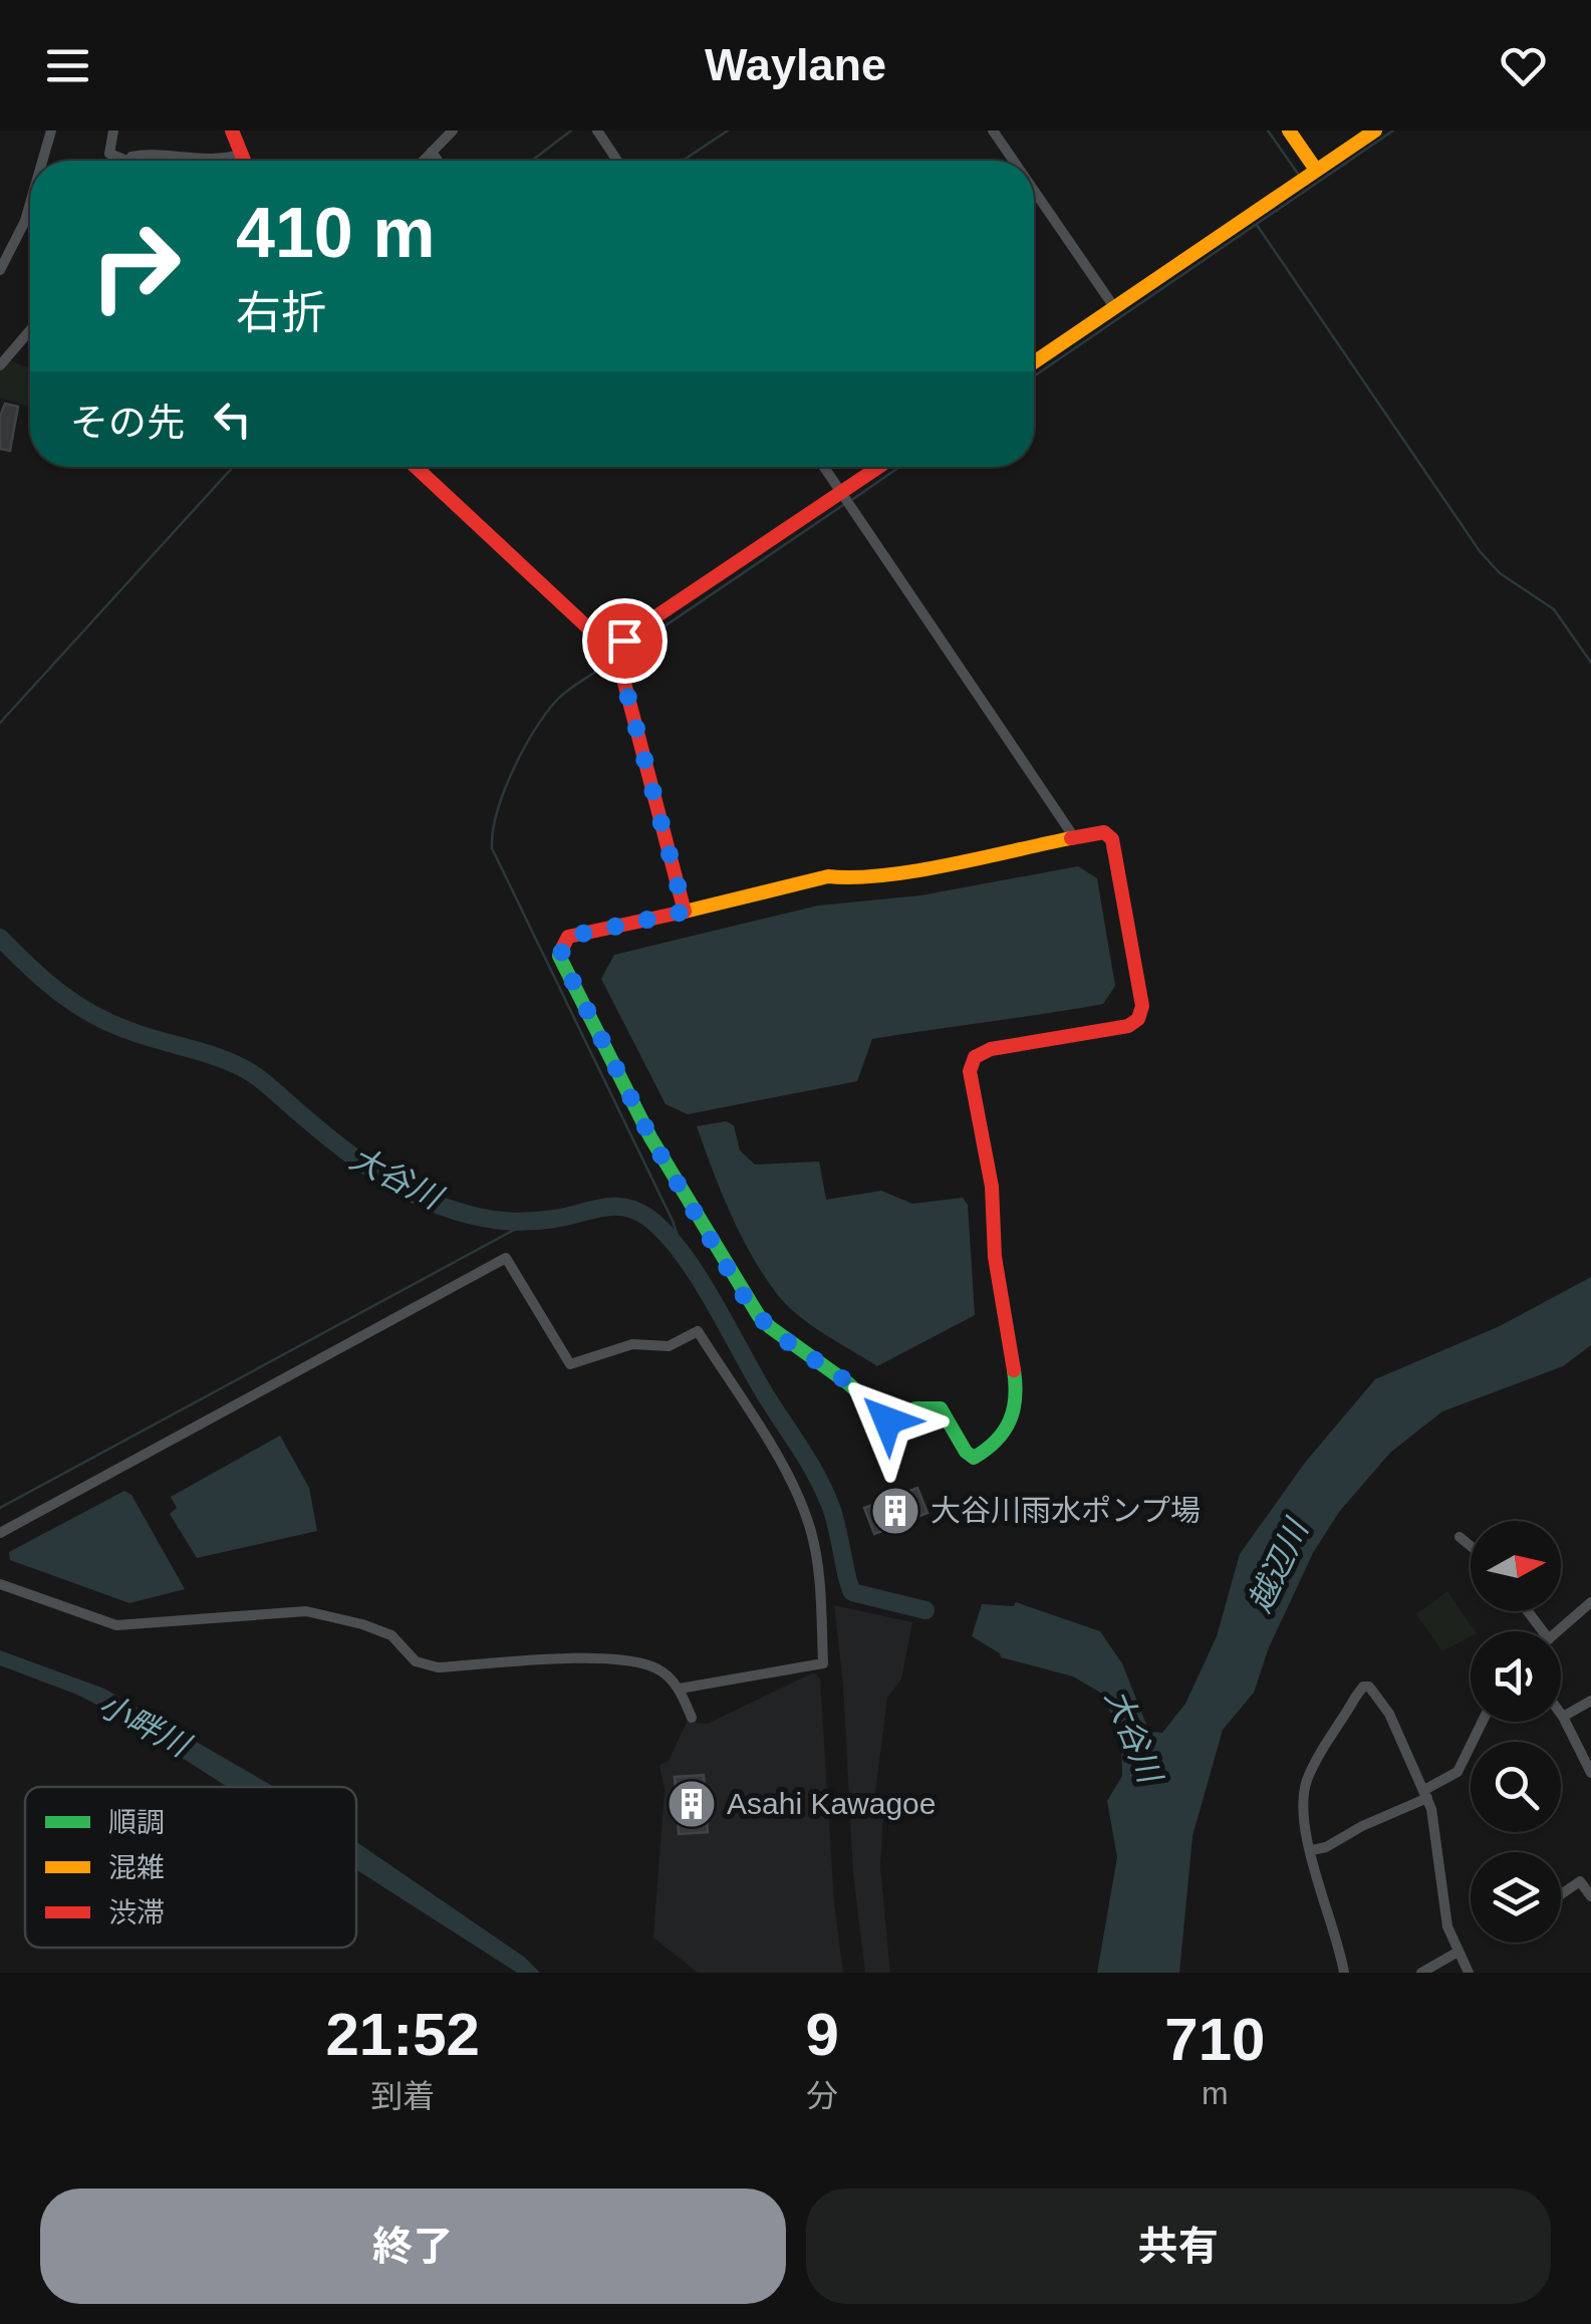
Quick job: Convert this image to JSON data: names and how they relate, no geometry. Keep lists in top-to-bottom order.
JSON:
{
  "water": ["大谷川", "越辺川", "小畔川"],
  "places": {
    "building": ["大谷川雨水ポンプ場", "Asahi Kawagoe"]
  },
  "legend": ["順調", "混雑", "渋滞"],
  "north": "right",
  "page": {
    "header": "Waylane",
    "turn": ["410 m", "右折"],
    "then": "その先",
    "eta": [
      "21:52",
      "到着",
      "9",
      "分",
      "710",
      "m"
    ],
    "buttons": ["終了", "共有"]
  }
}
